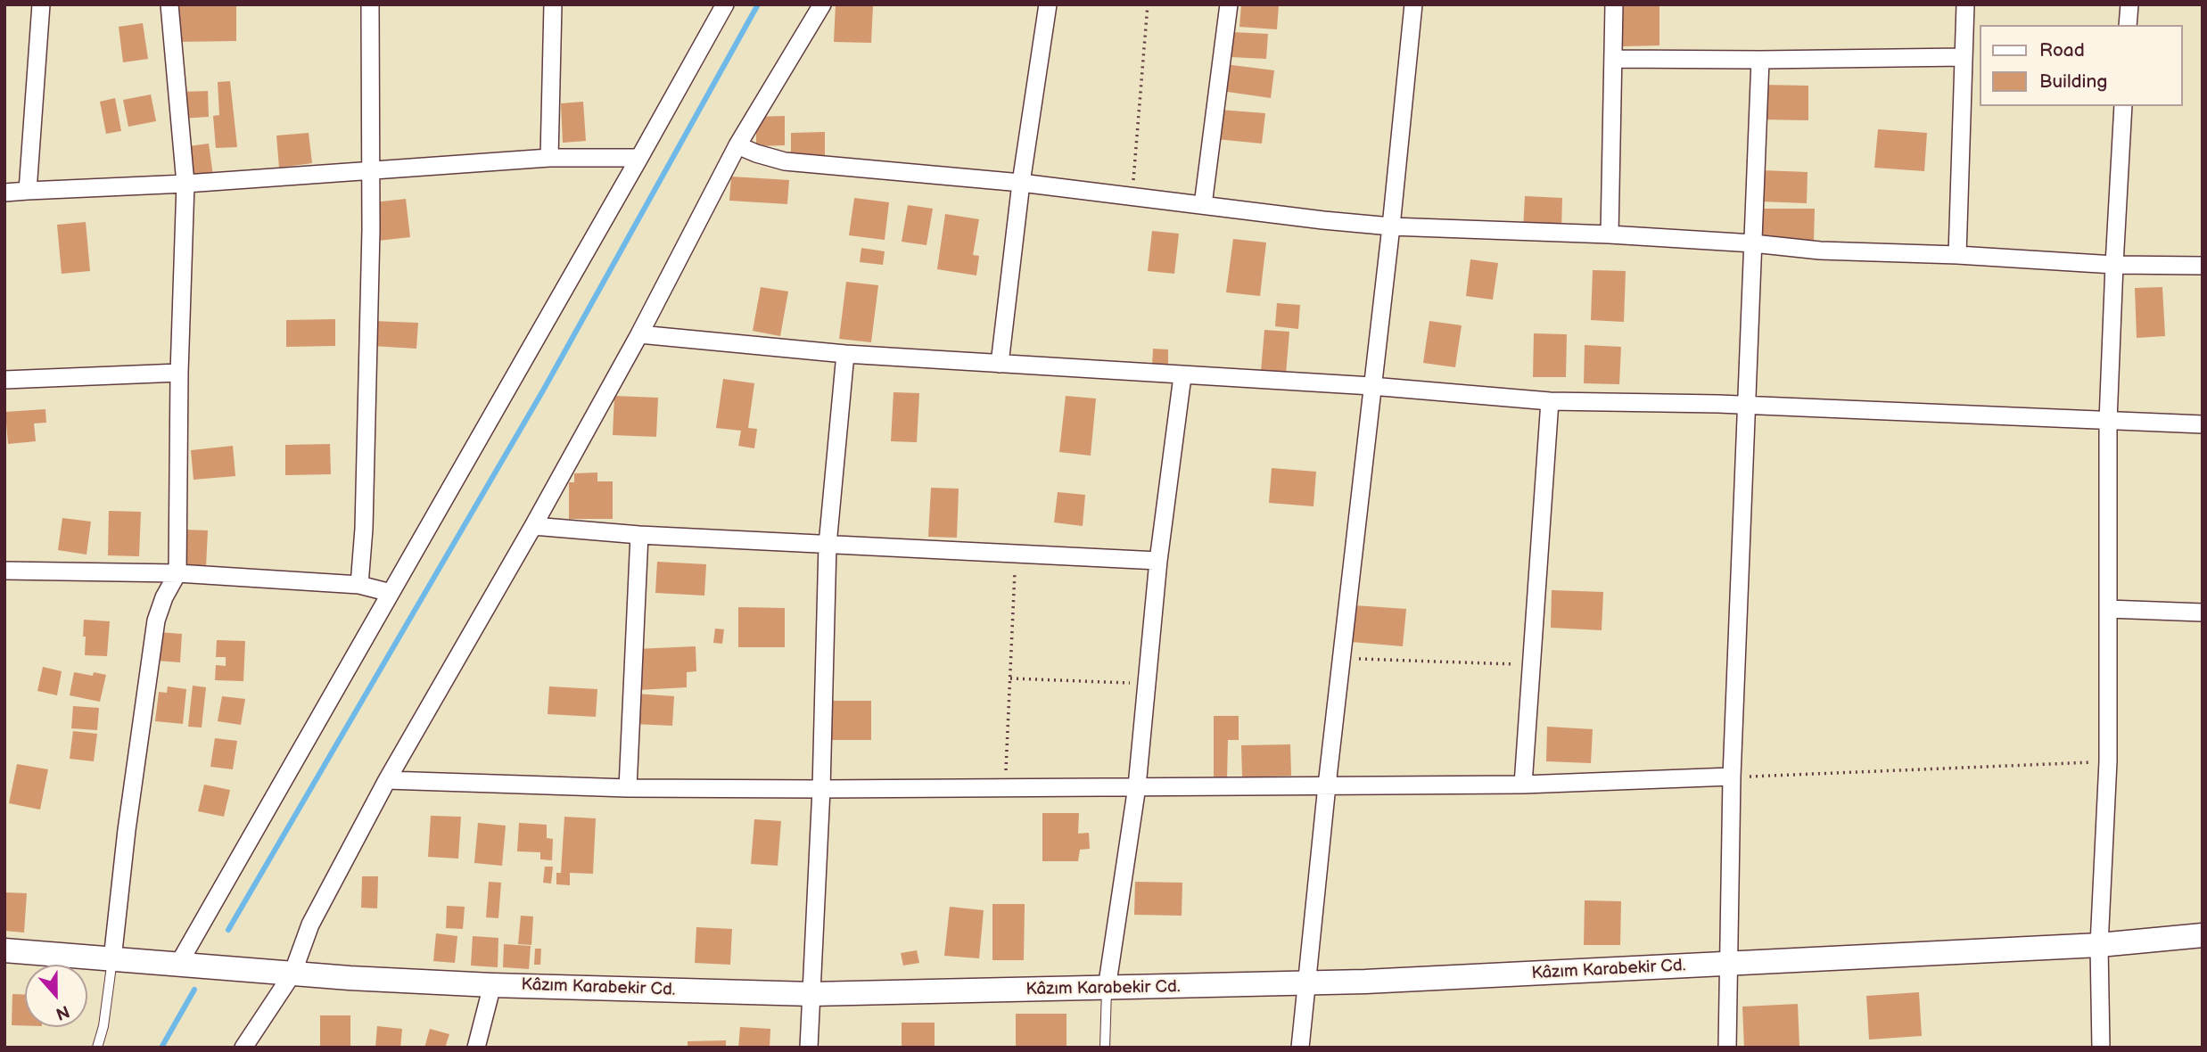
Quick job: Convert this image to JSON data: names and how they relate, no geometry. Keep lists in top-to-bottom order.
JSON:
{
  "streets": {
    "street": ["Kâzım Karabekir Cd."]
  },
  "legend": ["Road", "Building"],
  "north": "bottom"
}
